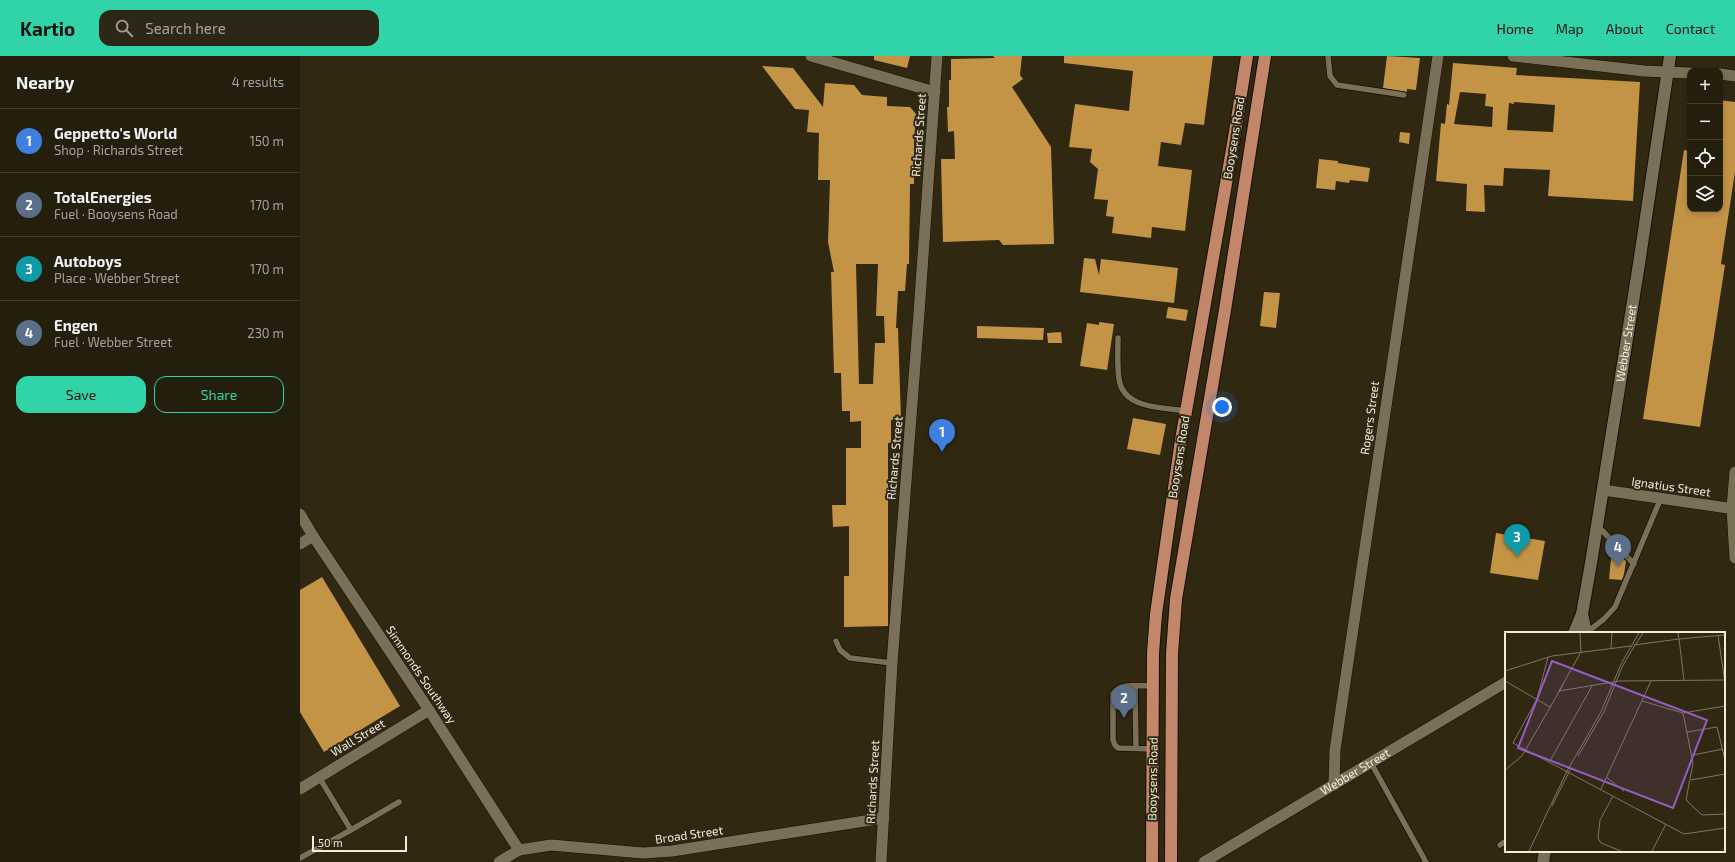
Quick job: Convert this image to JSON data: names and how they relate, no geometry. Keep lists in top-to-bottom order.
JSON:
{
  "streets": {
    "main road": ["Booysens Road"],
    "street": [
      "Richards Street",
      "Webber Street",
      "Rogers Street",
      "Ignatius Street",
      "Simmonds Southway",
      "Wall Street",
      "Broad Street"
    ]
  },
  "crossings": [
    ["Richards Street", "Broad Street"],
    ["Webber Street", "Rogers Street"],
    ["Webber Street", "Ignatius Street"],
    ["Simmonds Southway", "Wall Street"],
    ["Simmonds Southway", "Broad Street"]
  ],
  "scale_bar": "50 m",
  "page": {
    "header": "Kartio",
    "search": "Search here",
    "nav": [
      "Home",
      "Map",
      "About",
      "Contact"
    ],
    "heading": ["Nearby", "4 results"],
    "map_buttons": ["+", "−"],
    "list": [
      {
        "mark": "1",
        "name": "Geppetto's World",
        "note": "Shop · Richards Street",
        "value": "150 m"
      },
      {
        "mark": "2",
        "name": "TotalEnergies",
        "note": "Fuel · Booysens Road",
        "value": "170 m"
      },
      {
        "mark": "3",
        "name": "Autoboys",
        "note": "Place · Webber Street",
        "value": "170 m"
      },
      {
        "mark": "4",
        "name": "Engen",
        "note": "Fuel · Webber Street",
        "value": "230 m"
      }
    ],
    "buttons": ["Save", "Share"],
    "pins": [
      "1",
      "3",
      "4",
      "2"
    ],
    "scale": "50 m"
  }
}
